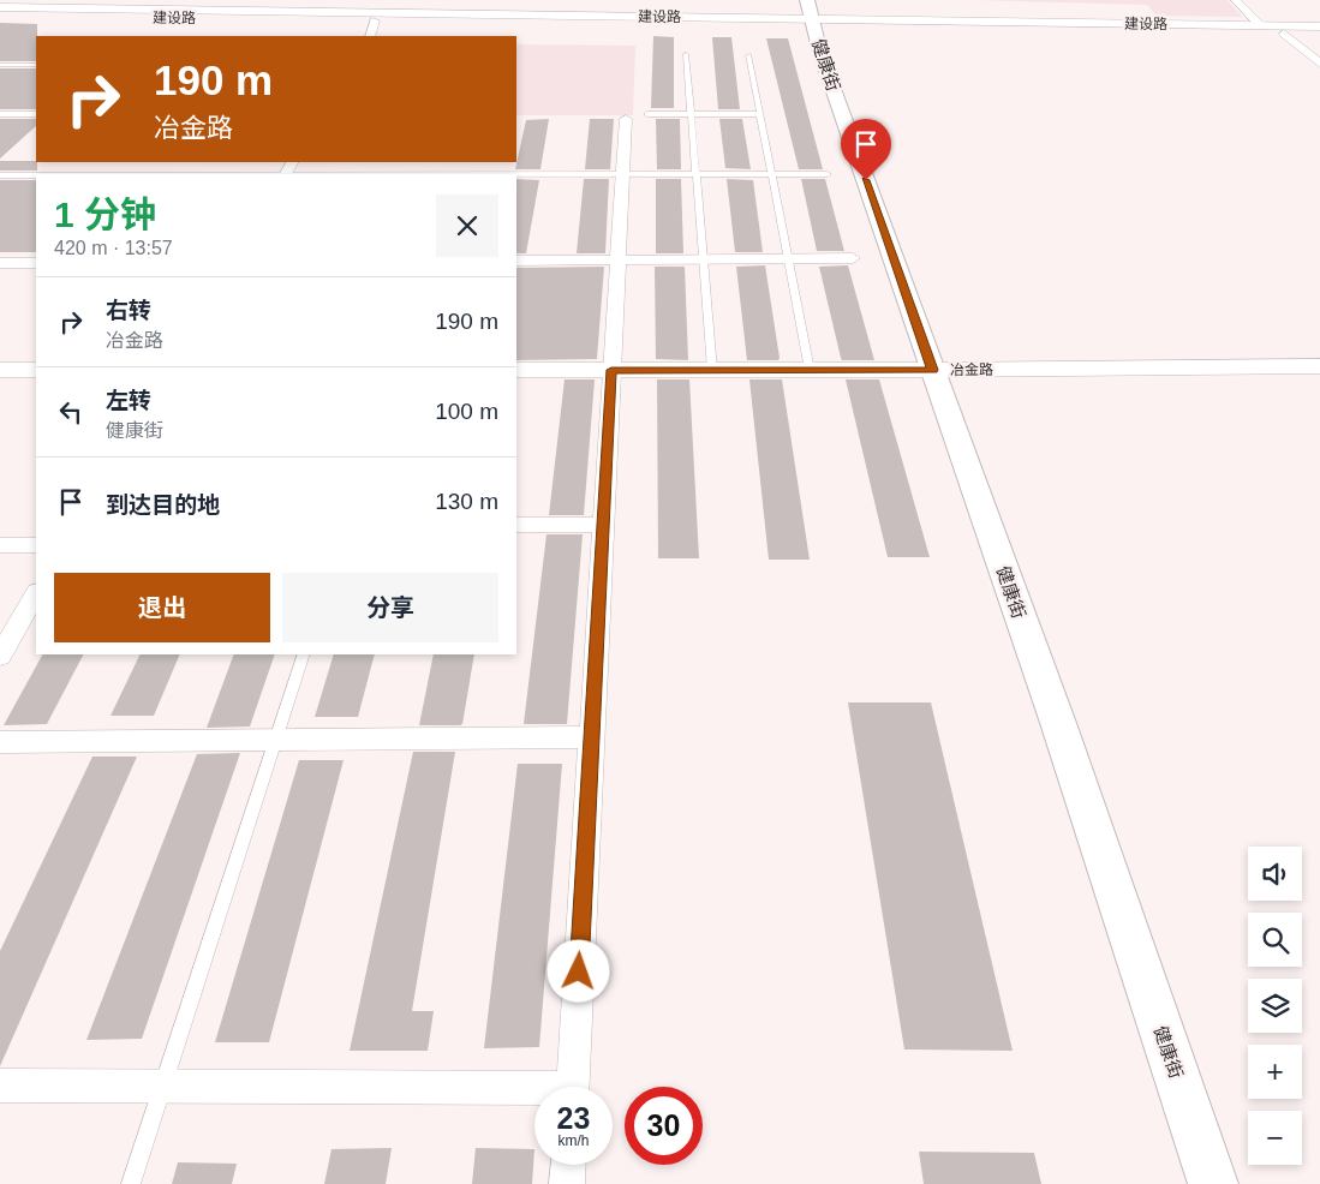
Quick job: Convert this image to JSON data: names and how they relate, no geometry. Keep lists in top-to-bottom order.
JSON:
{
  "streets": {
    "main road": ["健康街"],
    "street": ["建设路", "冶金路"]
  },
  "crossings": [
    ["建设路", "健康街"],
    ["健康街", "冶金路"]
  ],
  "page": {
    "turn": ["190 m", "冶金路"],
    "heading": ["1 分钟", "420 m · 13:57"],
    "list": [
      {
        "name": "右转",
        "note": "冶金路",
        "value": "190 m"
      },
      {
        "name": "左转",
        "note": "健康街",
        "value": "100 m"
      },
      {
        "name": "到达目的地",
        "value": "130 m"
      }
    ],
    "buttons": ["退出", "分享"],
    "map_buttons": ["+", "−"],
    "speed": "23 km/h",
    "limit": "30"
  }
}
